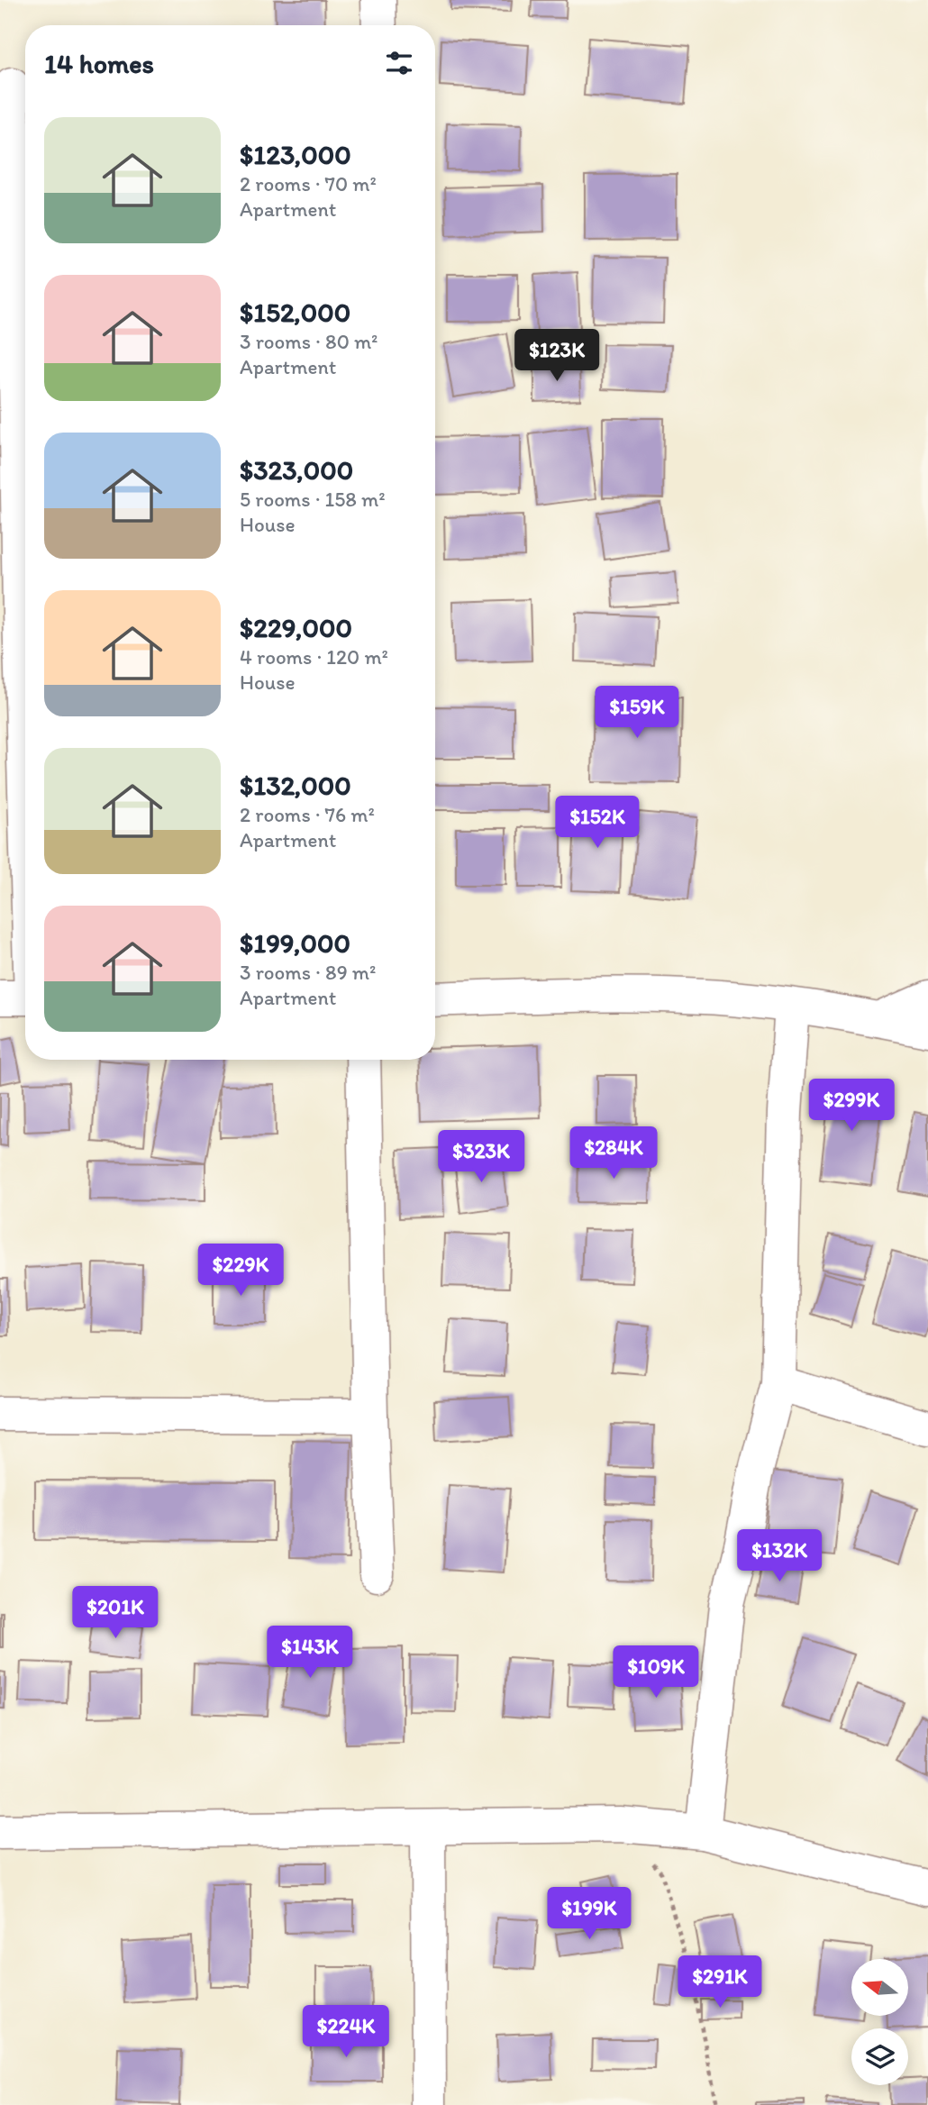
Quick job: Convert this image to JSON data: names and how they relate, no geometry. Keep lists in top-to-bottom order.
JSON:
{
  "north": "left",
  "page": {
    "heading": "14 homes",
    "list": [
      {
        "name": "$123,000",
        "note": "2 rooms · 70 m² · Apartment"
      },
      {
        "name": "$152,000",
        "note": "3 rooms · 80 m² · Apartment"
      },
      {
        "name": "$323,000",
        "note": "5 rooms · 158 m² · House"
      },
      {
        "name": "$229,000",
        "note": "4 rooms · 120 m² · House"
      },
      {
        "name": "$132,000",
        "note": "2 rooms · 76 m² · Apartment"
      },
      {
        "name": "$199,000",
        "note": "3 rooms · 89 m² · Apartment"
      }
    ],
    "price": [
      "$123K",
      "$159K",
      "$152K",
      "$299K",
      "$284K",
      "$323K",
      "$229K",
      "$132K",
      "$201K",
      "$143K",
      "$109K",
      "$199K",
      "$291K",
      "$224K"
    ]
  }
}
